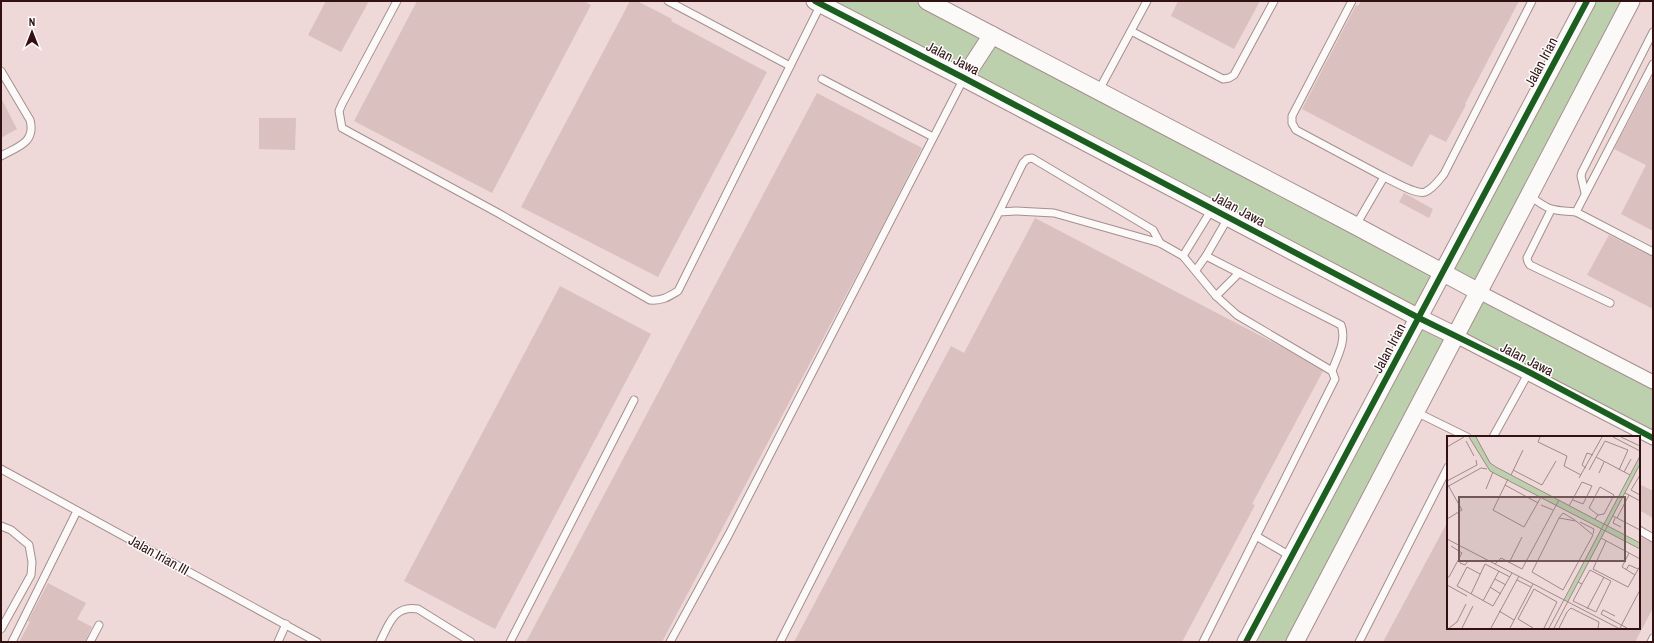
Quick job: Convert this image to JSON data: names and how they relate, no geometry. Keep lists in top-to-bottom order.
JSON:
{
  "streets": {
    "street": ["Jalan Jawa", "Jalan Irian"],
    "lane": ["Jalan Irian III"]
  },
  "crossings": [
    ["Jalan Jawa", "Jalan Irian"]
  ],
  "north": "top"
}
